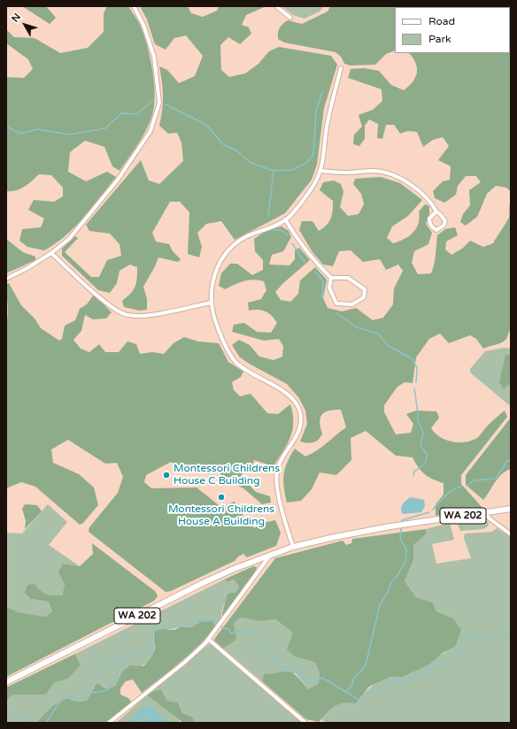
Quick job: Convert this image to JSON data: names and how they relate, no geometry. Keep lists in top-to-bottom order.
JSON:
{
  "streets": {
    "main road": ["WA 202"]
  },
  "places": ["Montessori Childrens House C Building", "Montessori Childrens House A Building"],
  "legend": ["Road", "Park"],
  "north": "top left"
}
